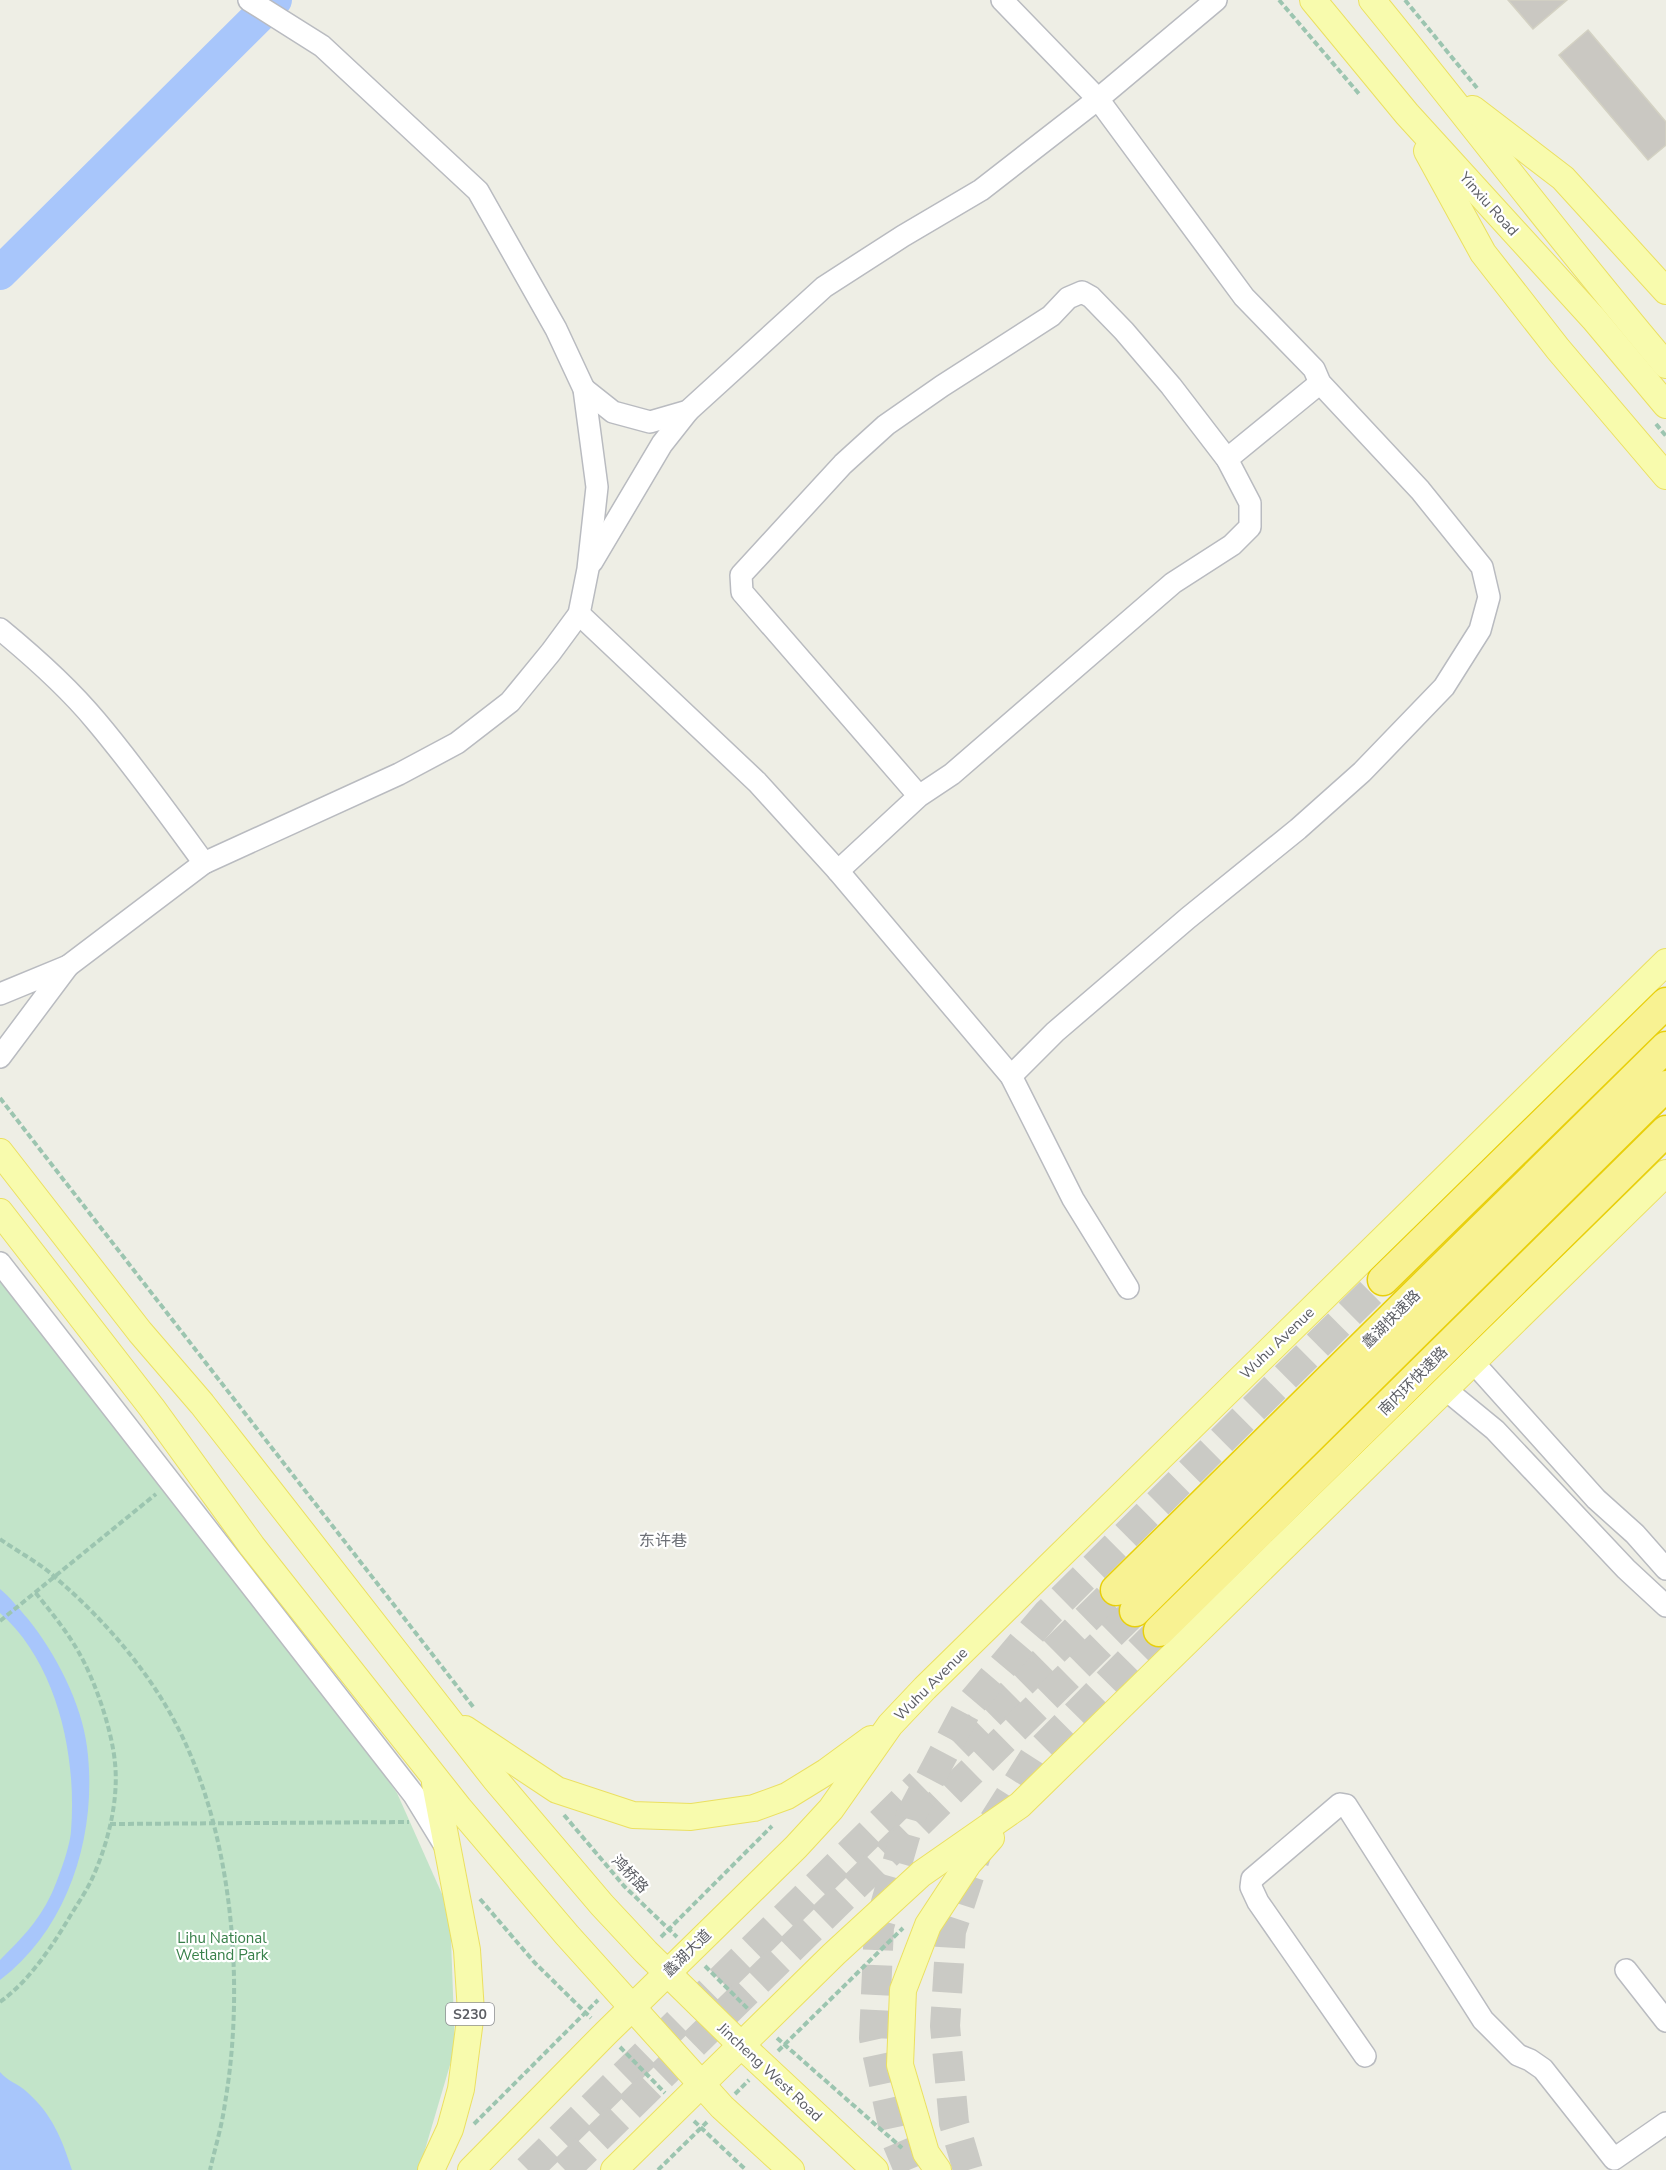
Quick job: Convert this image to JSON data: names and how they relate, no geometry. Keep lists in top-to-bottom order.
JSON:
{
  "streets": {
    "highway": ["蠡湖快速路", "南内环快速路"],
    "main road": [
      "Yinxiu Road",
      "Wuhu Avenue",
      "蠡湖大道",
      "S230",
      "Jincheng West Road"
    ],
    "path": ["鸿桥路"]
  },
  "crossings": [
    ["Wuhu Avenue", "蠡湖大道"],
    ["鸿桥路", "蠡湖大道"],
    ["鸿桥路", "Jincheng West Road"],
    ["蠡湖大道", "Jincheng West Road"]
  ],
  "districts": ["东许巷"],
  "parks": ["Lihu National Wetland Park"]
}
